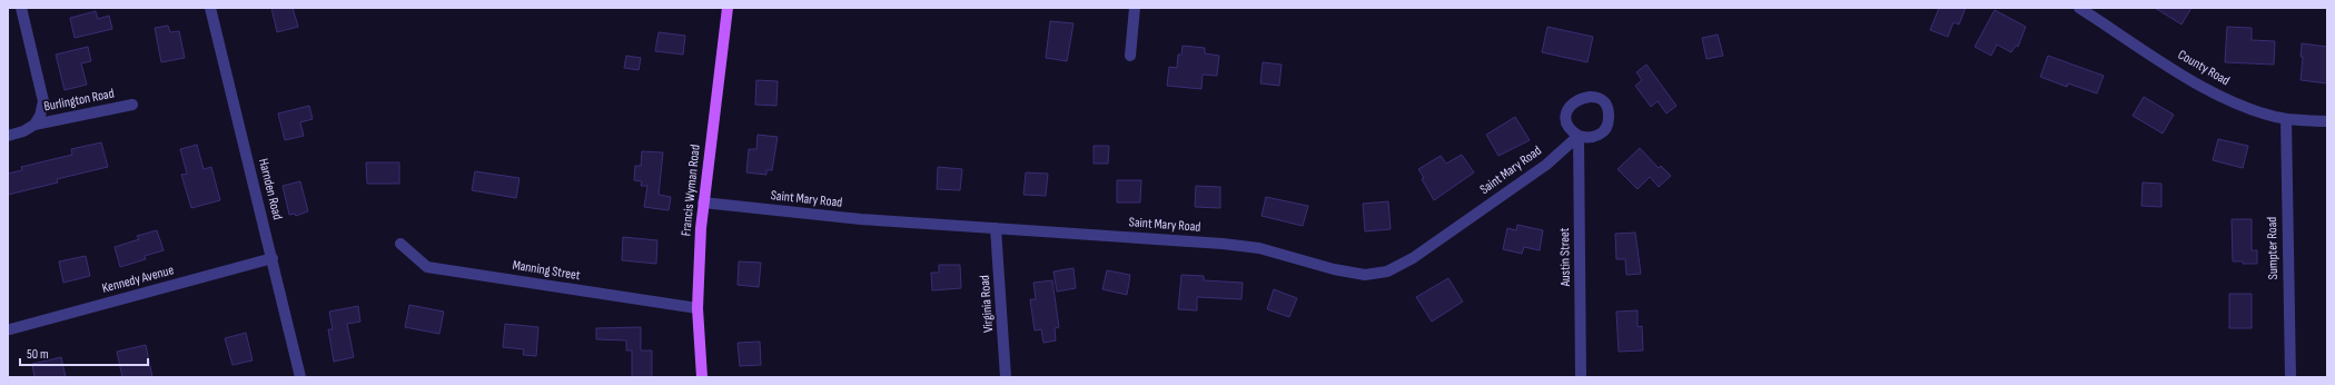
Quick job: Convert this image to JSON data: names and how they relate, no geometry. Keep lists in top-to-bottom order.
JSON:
{
  "streets": {
    "main road": ["Francis Wyman Road"],
    "street": [
      "County Road",
      "Burlington Road",
      "Saint Mary Road",
      "Harnden Road",
      "Sumpter Road",
      "Austin Street",
      "Manning Street",
      "Kennedy Avenue",
      "Virginia Road"
    ]
  },
  "crossings": [
    ["County Road", "Sumpter Road"],
    ["Saint Mary Road", "Francis Wyman Road"],
    ["Saint Mary Road", "Austin Street"],
    ["Saint Mary Road", "Virginia Road"],
    ["Harnden Road", "Kennedy Avenue"],
    ["Francis Wyman Road", "Manning Street"]
  ],
  "scale_bar": "50 m"
}
